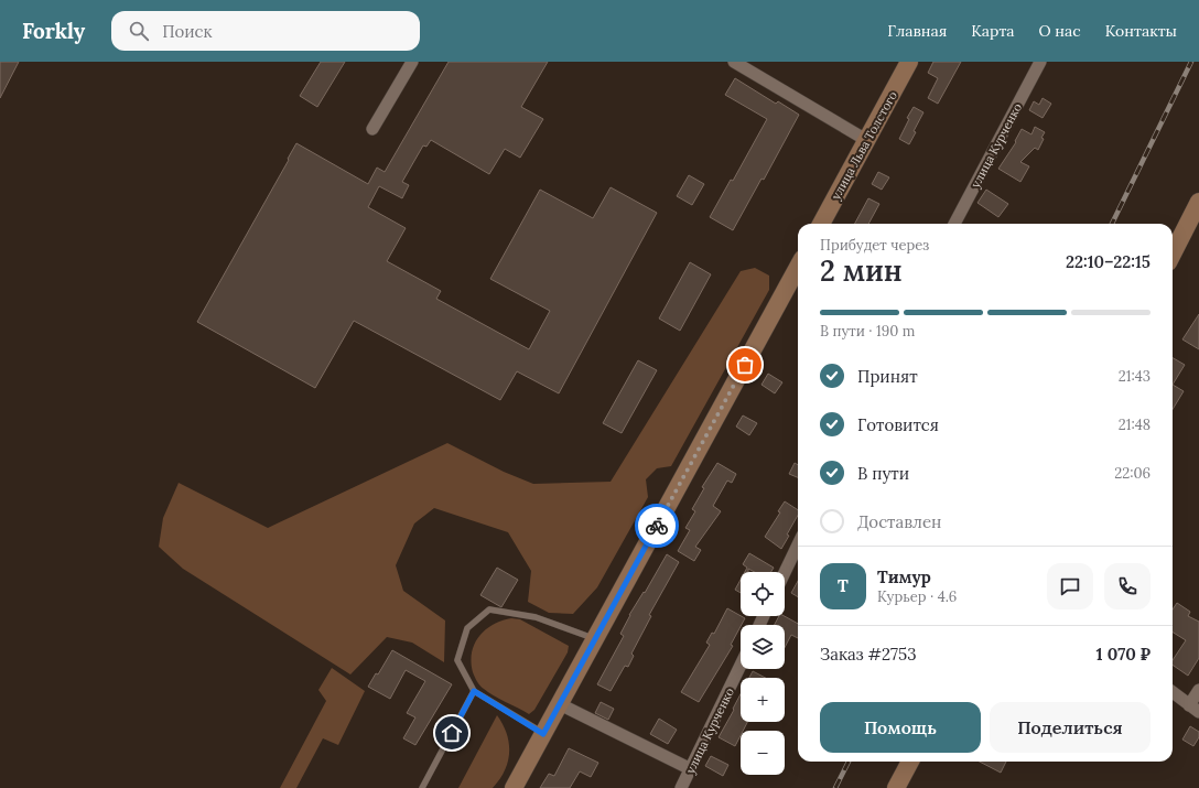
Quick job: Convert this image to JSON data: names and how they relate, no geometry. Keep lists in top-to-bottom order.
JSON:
{
  "streets": {
    "main road": ["улица Льва Толстого"],
    "street": ["улица Курченко"]
  },
  "page": {
    "header": "Forkly",
    "search": "Поиск",
    "nav": [
      "Главная",
      "Карта",
      "О нас",
      "Контакты"
    ],
    "heading": ["2 мин", "Прибудет через", "22:10–22:15"],
    "panel": [
      "Тимур",
      "Курьер · 4.6",
      "Заказ #2753",
      "1 070 ₽"
    ],
    "bar": "В пути · 190 m",
    "list": [
      ["Принят", "21:43"],
      ["Готовится", "21:48"],
      ["В пути", "22:06"],
      "Доставлен"
    ],
    "round": "Т",
    "map_buttons": ["+", "−"],
    "buttons": ["Помощь", "Поделиться"]
  }
}
